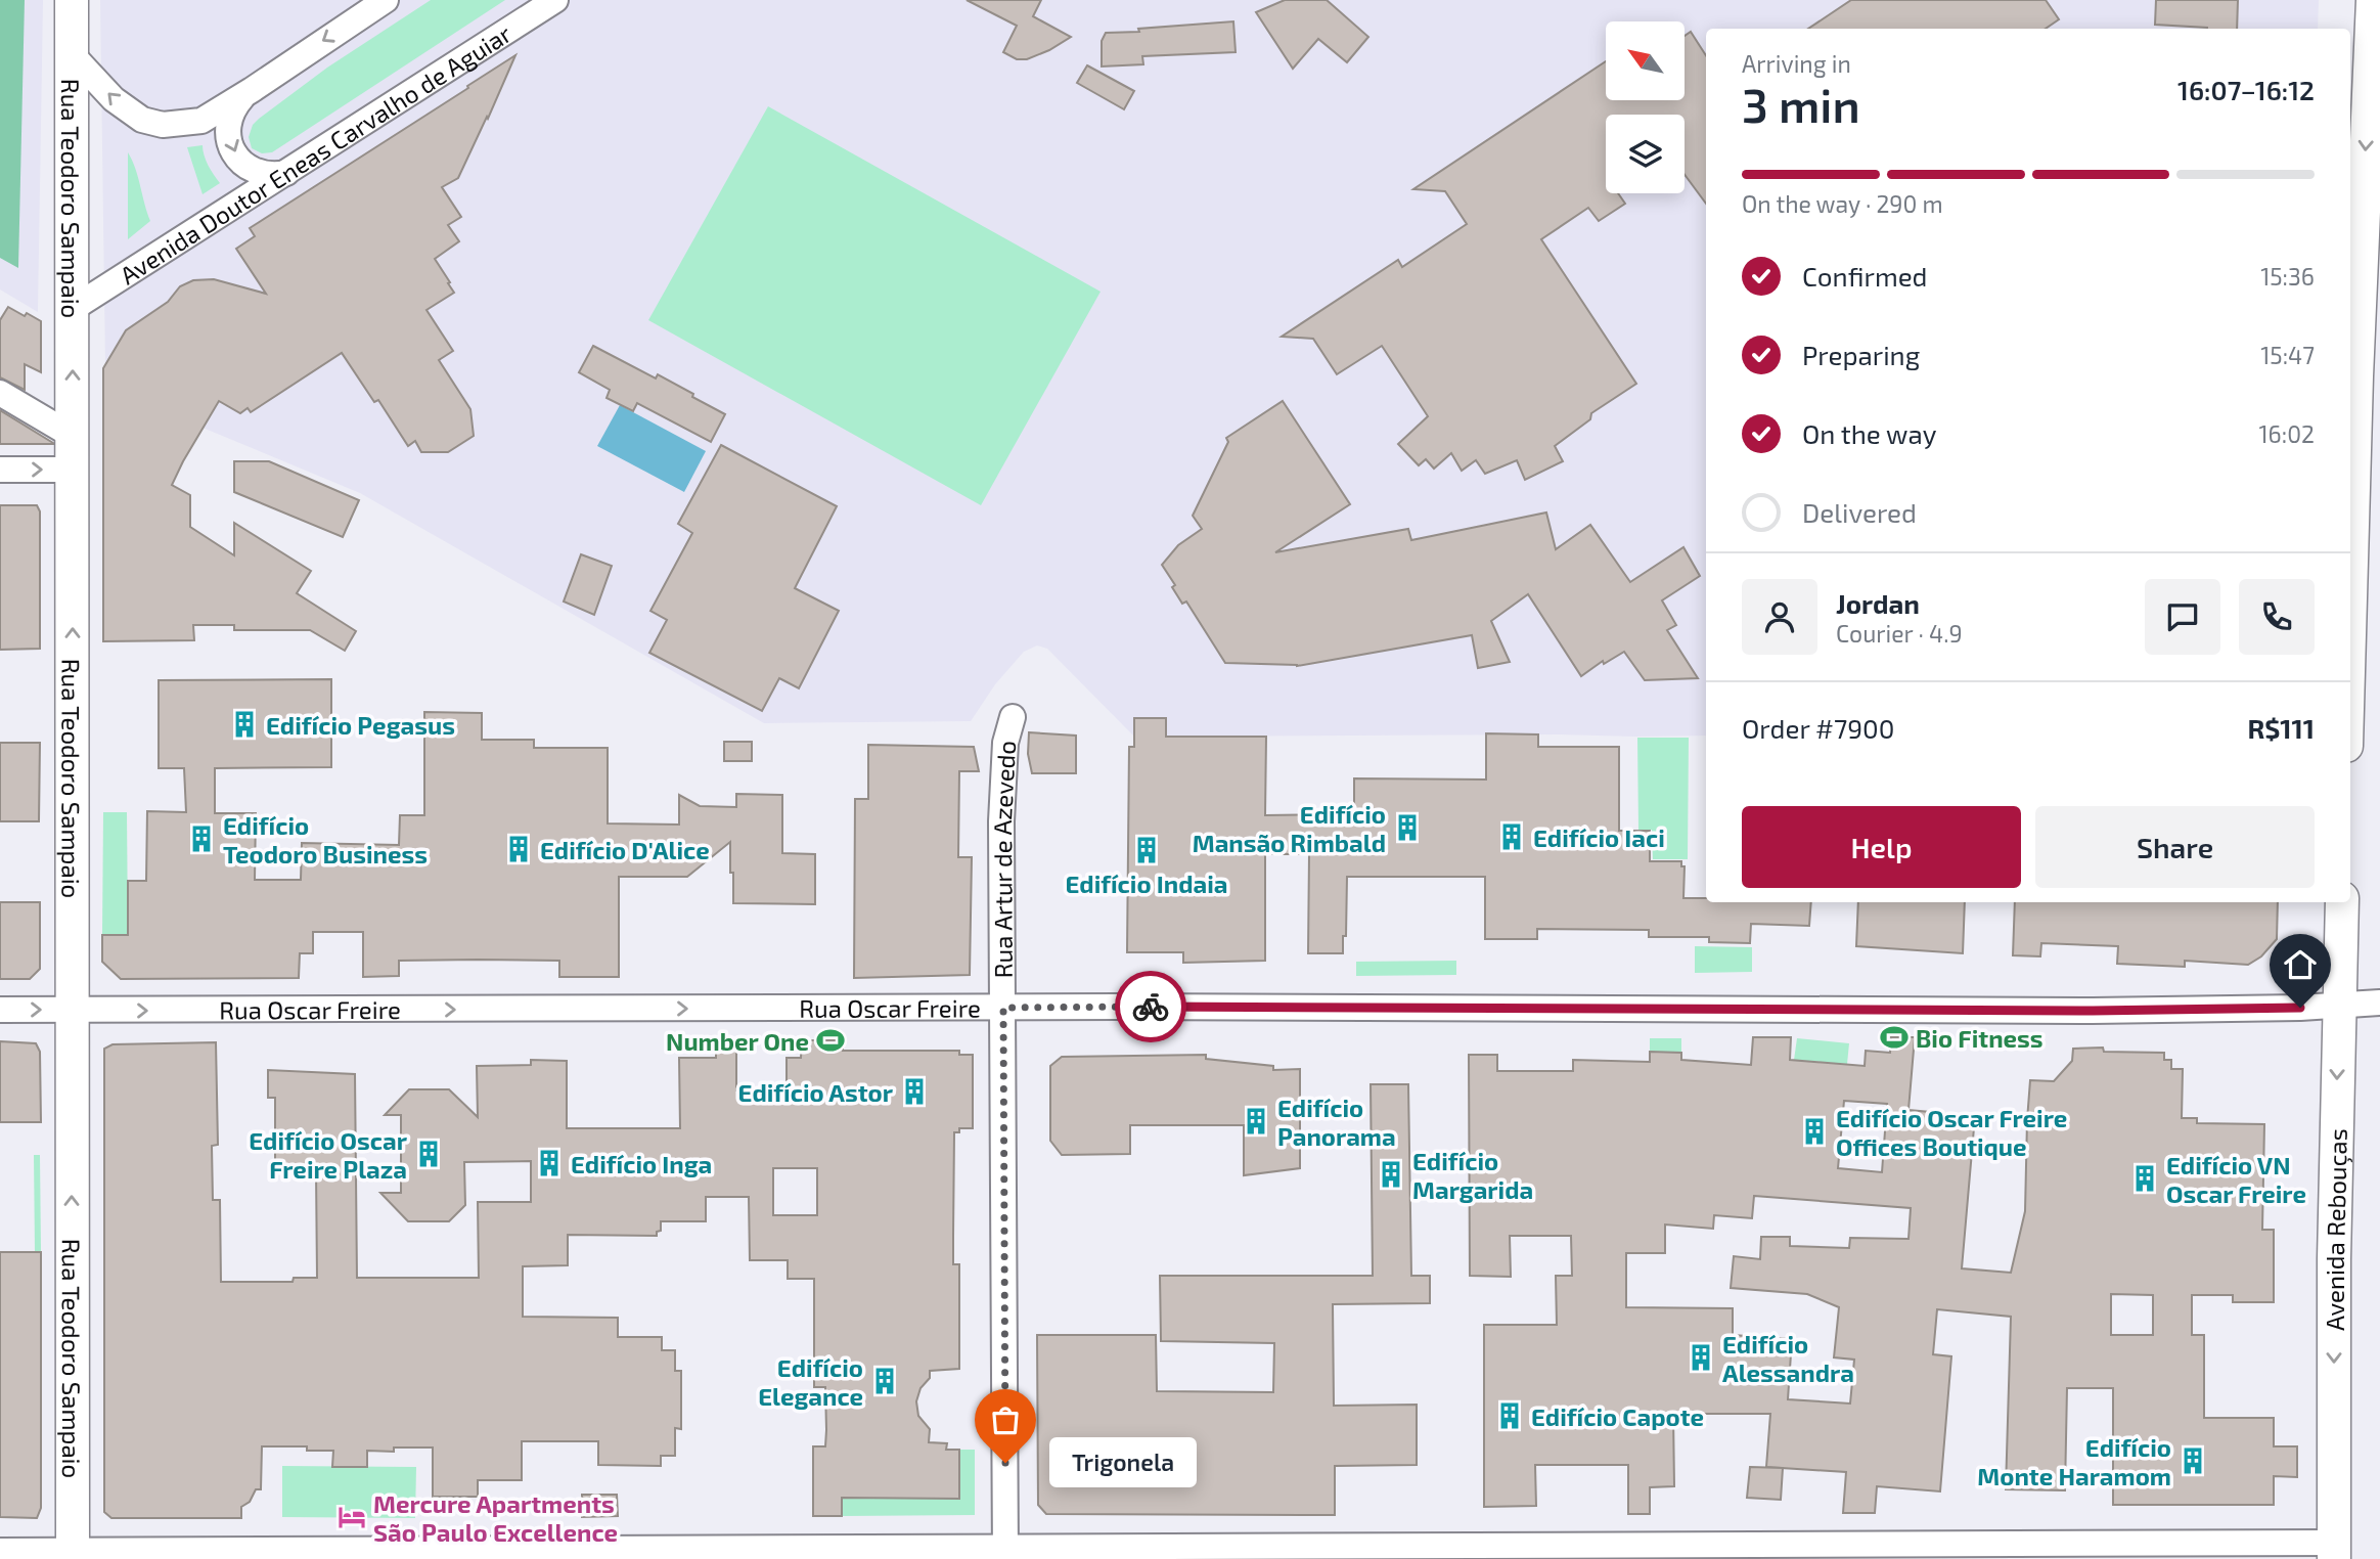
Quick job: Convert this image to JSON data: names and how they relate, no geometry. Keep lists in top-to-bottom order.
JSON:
{
  "streets": {
    "main road": ["Rua Teodoro Sampaio", "Avenida Rebouças"],
    "street": ["Avenida Doutor Eneas Carvalho de Aguiar", "Rua Artur de Azevedo", "Rua Oscar Freire"]
  },
  "crossings": [
    ["Avenida Doutor Eneas Carvalho de Aguiar", "Rua Teodoro Sampaio"],
    ["Rua Teodoro Sampaio", "Rua Oscar Freire"],
    ["Rua Artur de Azevedo", "Rua Oscar Freire"],
    ["Rua Oscar Freire", "Avenida Rebouças"]
  ],
  "one_way": ["Rua Teodoro Sampaio", "Rua Oscar Freire", "Avenida Rebouças"],
  "places": {
    "building": [
      "Edifício Pegasus",
      "Edifício Mansão Rimbald",
      "Edifício Iaci",
      "Edifício Teodoro Business",
      "Edifício D'Alice",
      "Edifício Indaia",
      "Edifício Astor",
      "Edifício Panorama",
      "Edifício Oscar Freire Offices Boutique",
      "Edifício Oscar Freire Plaza",
      "Edifício Inga",
      "Edifício Margarida",
      "Edifício VN Oscar Freire",
      "Edifício Alessandra",
      "Edifício Elegance",
      "Edifício Capote",
      "Edifício Monte Haramom"
    ],
    "sports": ["Bio Fitness", "Number One"],
    "other": ["Trigonela"],
    "hotel": ["Mercure Apartments São Paulo Excellence"]
  },
  "north": "top left",
  "page": {
    "heading": ["3 min", "Arriving in", "16:07–16:12"],
    "panel": [
      "Jordan",
      "Courier · 4.9",
      "Order #7900",
      "R$111"
    ],
    "bar": "On the way · 290 m",
    "list": [
      ["Confirmed", "15:36"],
      ["Preparing", "15:47"],
      ["On the way", "16:02"],
      "Delivered"
    ],
    "buttons": ["Help", "Share"],
    "bubble": "Trigonela"
  }
}
